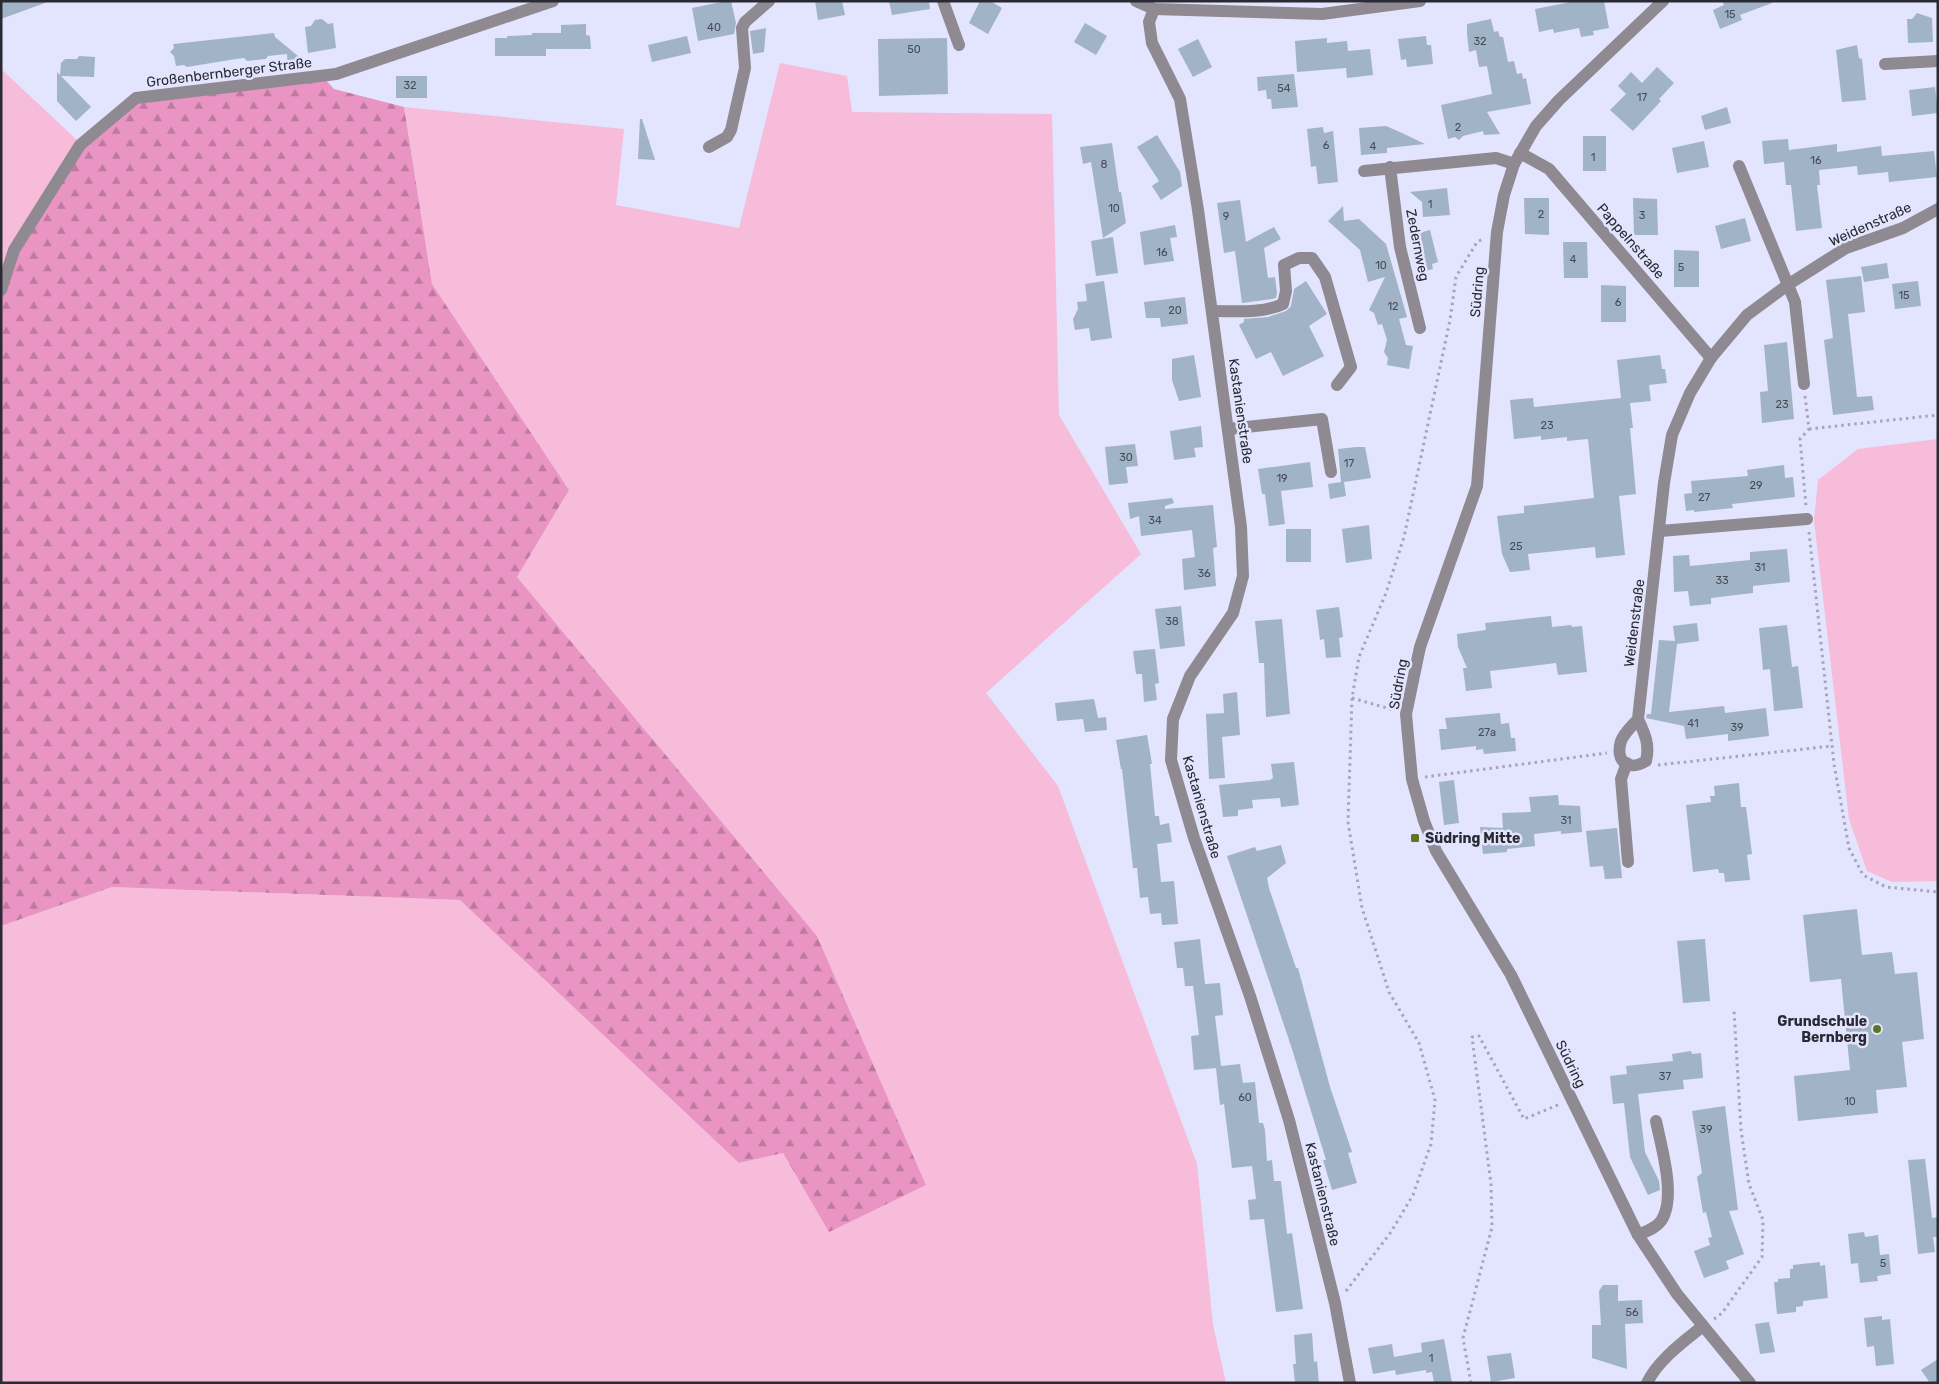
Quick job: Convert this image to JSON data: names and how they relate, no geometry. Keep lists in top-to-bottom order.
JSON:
{
  "streets": {
    "street": [
      "Großenbernberger Straße",
      "Weidenstraße",
      "Pappelnstraße",
      "Zedernweg",
      "Südring",
      "Kastanienstraße"
    ]
  },
  "crossings": [
    ["Weidenstraße", "Pappelnstraße"],
    ["Pappelnstraße", "Südring"]
  ],
  "places": {
    "transit": ["Südring Mitte"],
    "other": ["Grundschule Bernberg"]
  },
  "house_numbers": [
    "15",
    "40",
    "32",
    "50",
    "32",
    "54",
    "17",
    "2",
    "6",
    "4",
    "1",
    "16",
    "8",
    "1",
    "10",
    "2",
    "3",
    "9",
    "16",
    "4",
    "10",
    "5",
    "15",
    "6",
    "12",
    "20",
    "23",
    "23",
    "30",
    "17",
    "19",
    "29",
    "27",
    "34",
    "25",
    "31",
    "36",
    "33",
    "38",
    "41",
    "39",
    "27a",
    "31",
    "37",
    "60",
    "10",
    "39",
    "5",
    "56",
    "1"
  ]
}
